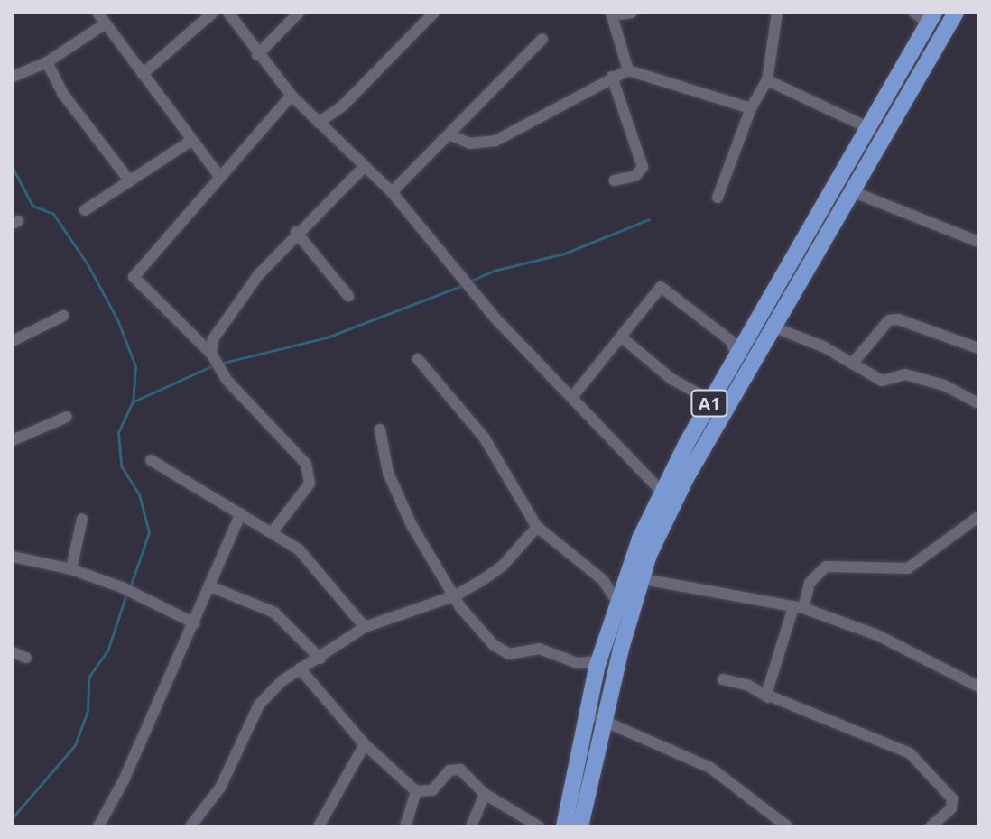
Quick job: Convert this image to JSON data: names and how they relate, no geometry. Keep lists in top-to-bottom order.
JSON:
{
  "streets": {
    "highway": ["A1"]
  }
}
